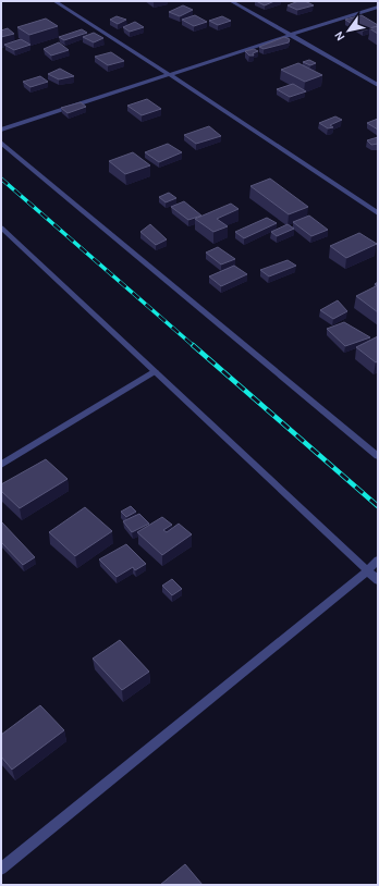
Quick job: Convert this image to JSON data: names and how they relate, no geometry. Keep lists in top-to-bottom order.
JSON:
{
  "north": "bottom left"
}
